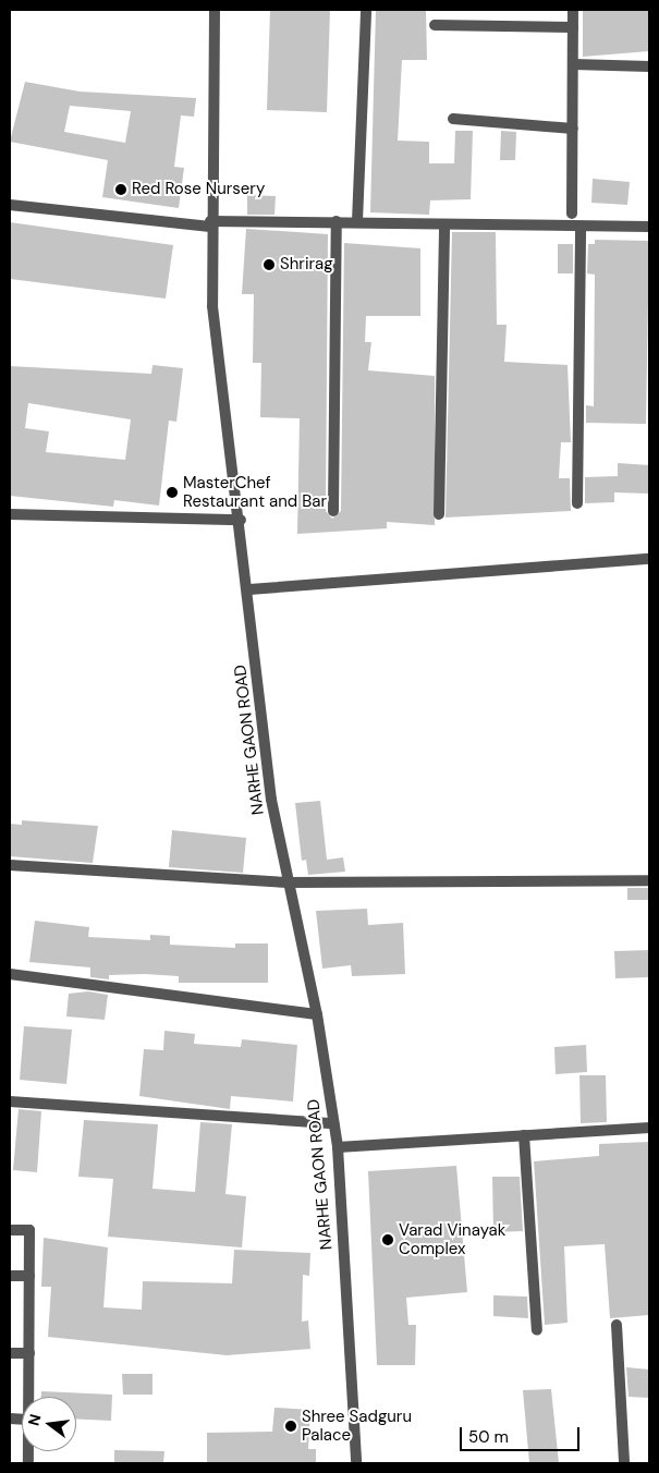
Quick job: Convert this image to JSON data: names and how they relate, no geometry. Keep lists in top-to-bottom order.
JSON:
{
  "streets": {
    "street": ["NARHE GAON ROAD"]
  },
  "places": [
    "Red Rose Nursery",
    "Shrirag",
    "MasterChef Restaurant and Bar",
    "Varad Vinayak Complex",
    "Shree Sadguru Palace"
  ],
  "scale_bar": "50 m",
  "north": "left"
}
